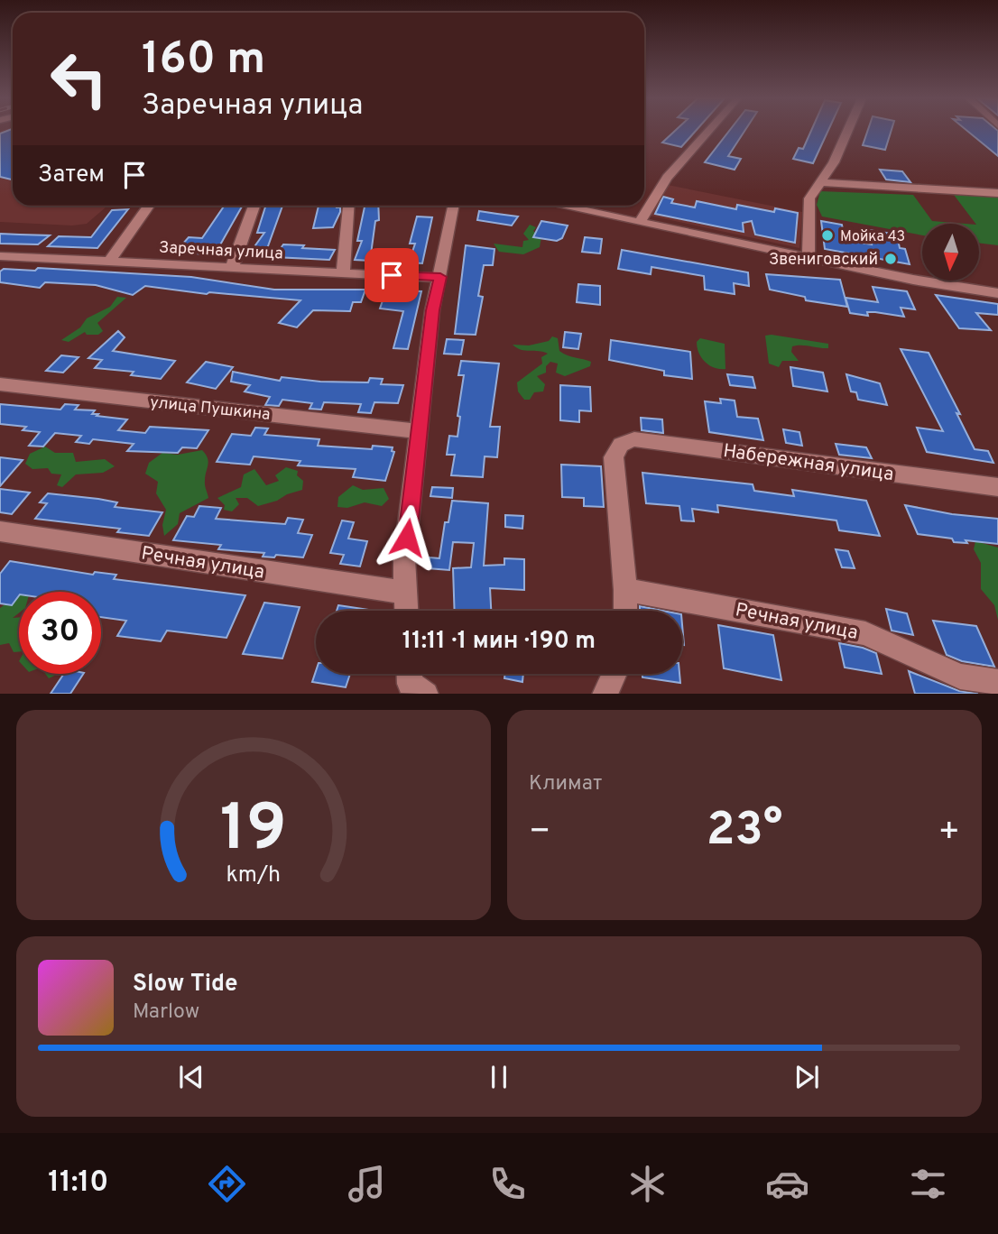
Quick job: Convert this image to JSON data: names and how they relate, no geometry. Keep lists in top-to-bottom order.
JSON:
{
  "streets": {
    "street": [
      "Заречная улица",
      "улица Пушкина",
      "Набережная улица",
      "Речная улица"
    ]
  },
  "crossings": [
    ["Набережная улица", "Речная улица"]
  ],
  "places": ["Мойка 43", "Звениговский"],
  "north": "bottom",
  "page": {
    "turn": ["160 m", "Заречная улица"],
    "then": "Затем",
    "limit": "30",
    "trip": "11:11 · 1 мин · 190 m",
    "tile": "Климат",
    "heat": ["−", "23°", "+"],
    "song": ["Slow Tide", "Marlow"],
    "tabs": "11:10",
    "gauge": ["19", "km/h"]
  }
}
